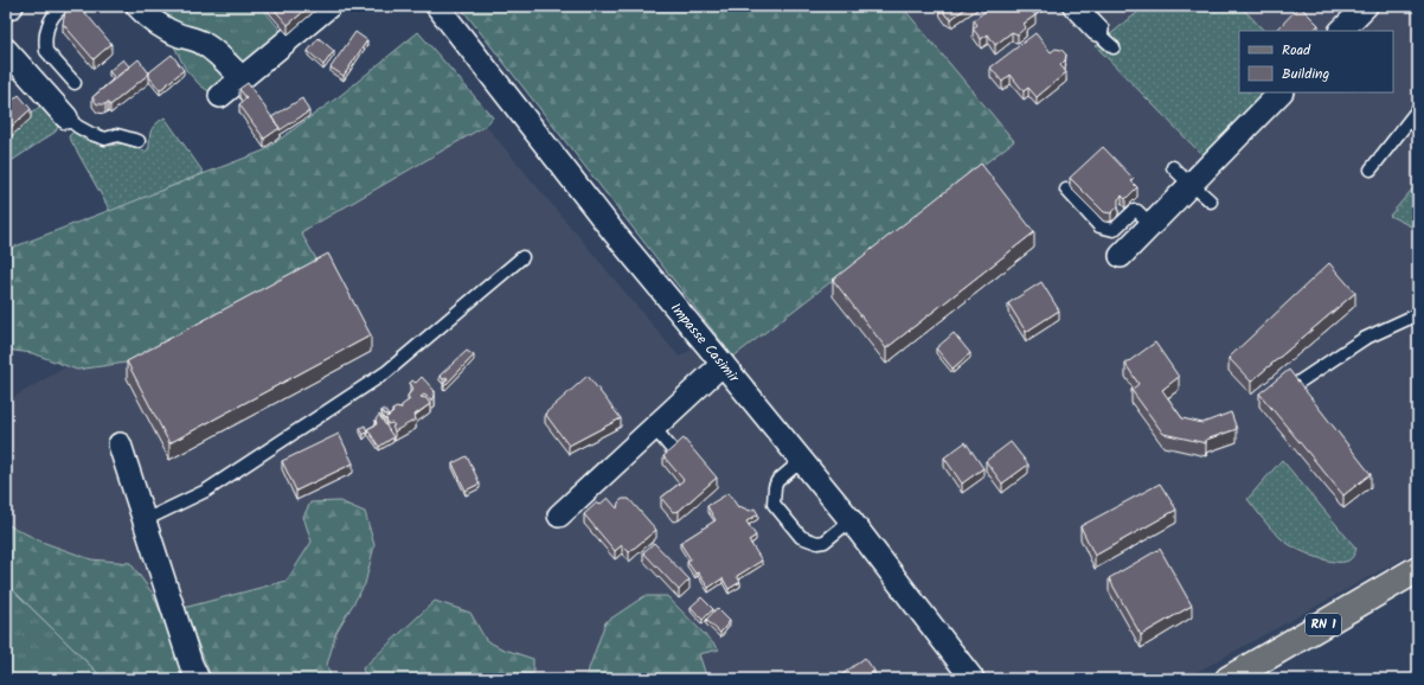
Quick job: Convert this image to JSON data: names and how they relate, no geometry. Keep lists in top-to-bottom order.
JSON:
{
  "streets": {
    "main road": ["RN 1"],
    "street": ["Impasse Casimir"]
  },
  "legend": ["Road", "Building"]
}
